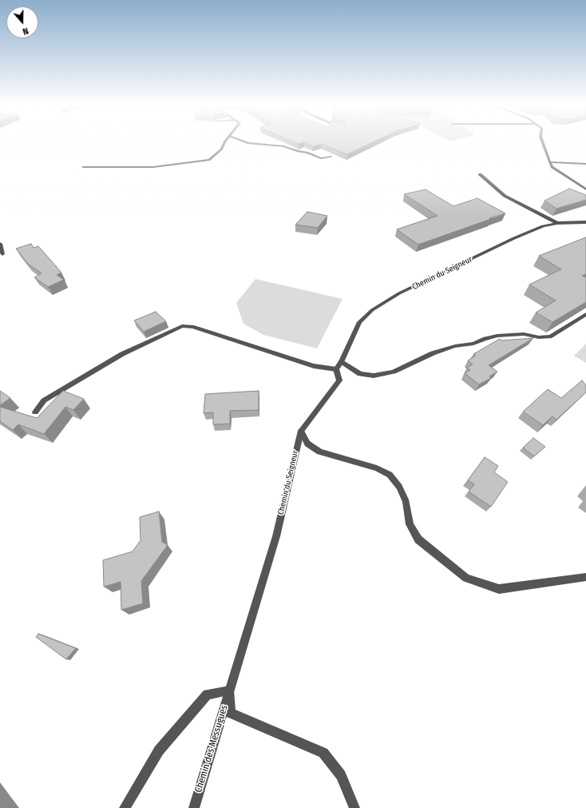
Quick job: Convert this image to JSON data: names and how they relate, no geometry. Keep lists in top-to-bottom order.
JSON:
{
  "streets": {
    "street": ["Chemin du Seigneur", "Chemin des Messugues"]
  },
  "crossings": [
    ["Chemin du Seigneur", "Chemin des Messugues"]
  ],
  "north": "bottom"
}
